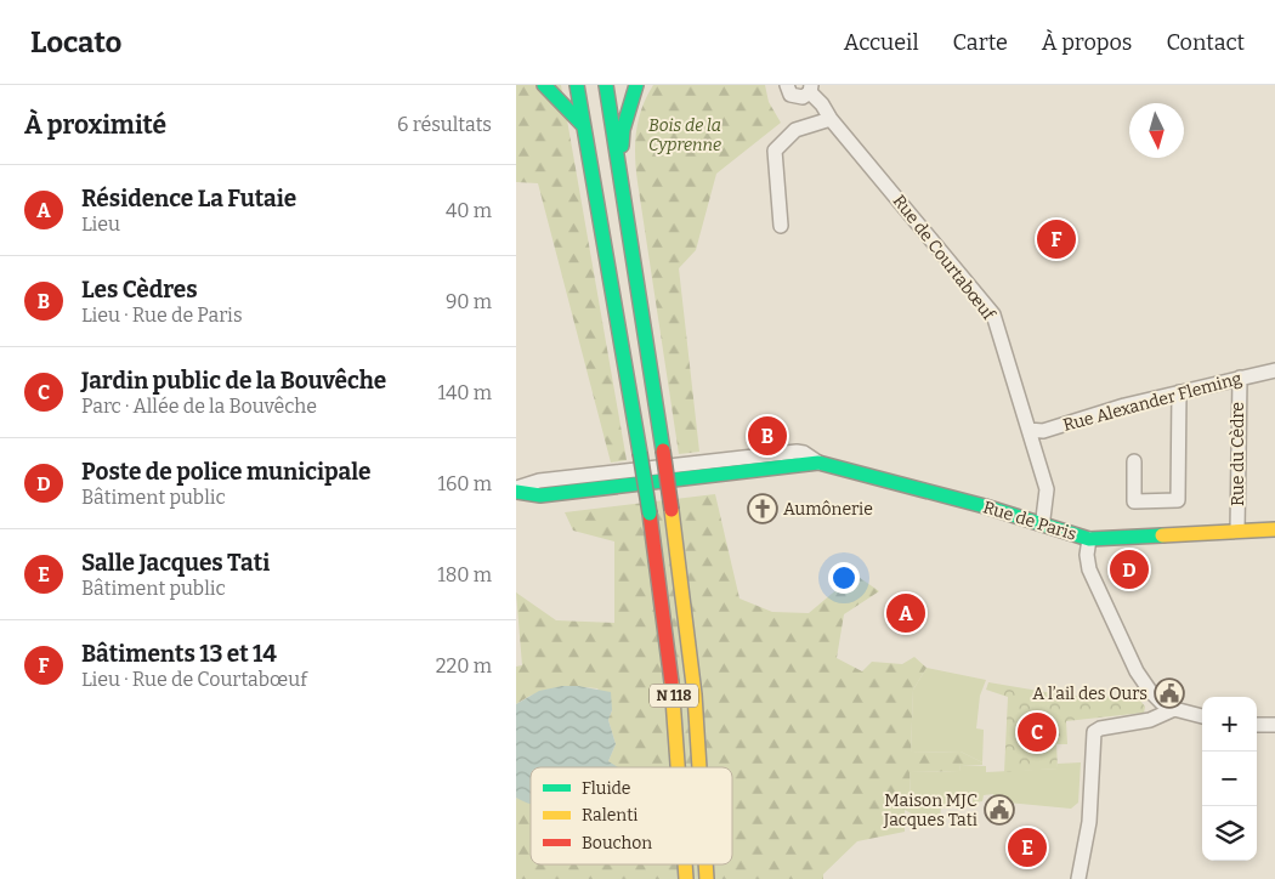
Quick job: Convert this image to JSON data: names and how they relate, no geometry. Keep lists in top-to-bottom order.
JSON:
{
  "streets": {
    "main road": ["Rue de Paris", "N 118"],
    "street": ["Rue de Courtabœuf", "Rue Alexander Fleming", "Rue du Cèdre"]
  },
  "crossings": [
    ["Rue de Courtabœuf", "Rue Alexander Fleming"],
    ["Rue Alexander Fleming", "Rue du Cèdre"]
  ],
  "parks": ["Bois de la Cyprenne"],
  "places": {
    "church": ["Aumônerie"],
    "public building": ["A l’ail des Ours", "Maison MJC Jacques Tati"]
  },
  "legend": ["Fluide", "Ralenti", "Bouchon"],
  "north": "bottom",
  "page": {
    "header": "Locato",
    "nav": [
      "Accueil",
      "Carte",
      "À propos",
      "Contact"
    ],
    "heading": ["À proximité", "6 résultats"],
    "list": [
      {
        "mark": "A",
        "name": "Résidence La Futaie",
        "note": "Lieu",
        "value": "40 m"
      },
      {
        "mark": "B",
        "name": "Les Cèdres",
        "note": "Lieu · Rue de Paris",
        "value": "90 m"
      },
      {
        "mark": "C",
        "name": "Jardin public de la Bouvêche",
        "note": "Parc · Allée de la Bouvêche",
        "value": "140 m"
      },
      {
        "mark": "D",
        "name": "Poste de police municipale",
        "note": "Bâtiment public",
        "value": "160 m"
      },
      {
        "mark": "E",
        "name": "Salle Jacques Tati",
        "note": "Bâtiment public",
        "value": "180 m"
      },
      {
        "mark": "F",
        "name": "Bâtiments 13 et 14",
        "note": "Lieu · Rue de Courtabœuf",
        "value": "220 m"
      }
    ],
    "pins": [
      "F",
      "B",
      "D",
      "A",
      "C",
      "E"
    ],
    "map_buttons": ["+", "−"]
  }
}
